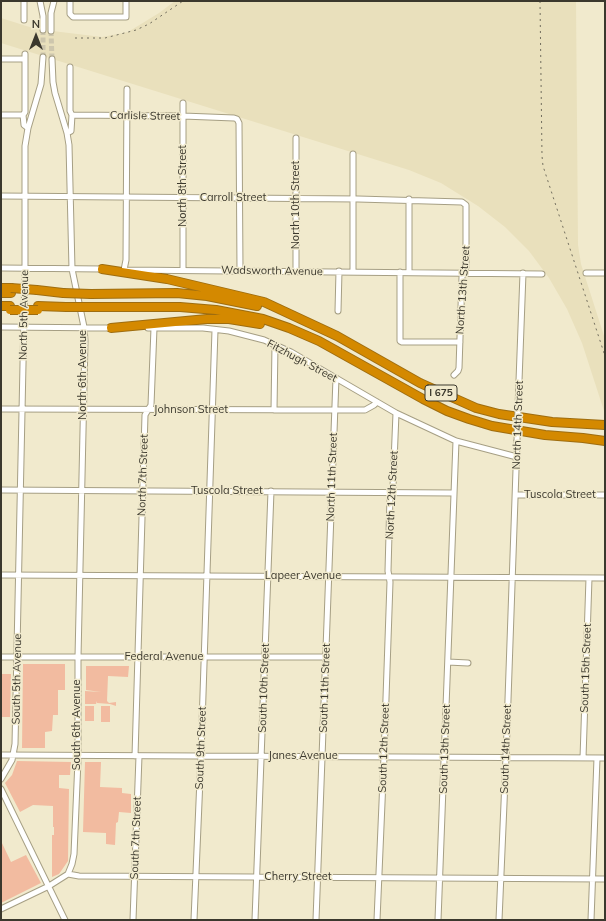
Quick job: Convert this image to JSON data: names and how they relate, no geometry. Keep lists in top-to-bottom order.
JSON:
{
  "streets": {
    "highway": ["I 675"],
    "street": [
      "Carlisle Street",
      "North 8th Street",
      "Carroll Street",
      "North 10th Street",
      "Wadsworth Avenue",
      "North 13th Street",
      "North 5th Avenue",
      "Fitzhugh Street",
      "North 6th Avenue",
      "Johnson Street",
      "North 14th Street",
      "North 7th Street",
      "North 11th Street",
      "Tuscola Street",
      "North 12th Street",
      "Lapeer Avenue",
      "Federal Avenue",
      "South 15th Street",
      "South 5th Avenue",
      "South 10th Street",
      "South 11th Street",
      "South 6th Avenue",
      "South 9th Street",
      "South 12th Street",
      "South 13th Street",
      "South 14th Street",
      "Janes Avenue",
      "South 7th Street",
      "Cherry Street"
    ]
  },
  "crossings": [
    ["Carlisle Street", "North 8th Street"],
    ["Carlisle Street", "Carroll Street"],
    ["North 8th Street", "Carroll Street"],
    ["North 8th Street", "Wadsworth Avenue"],
    ["Carroll Street", "North 10th Street"],
    ["Carroll Street", "North 13th Street"],
    ["Carroll Street", "North 5th Avenue"],
    ["Carroll Street", "North 6th Avenue"],
    ["North 10th Street", "Wadsworth Avenue"],
    ["Wadsworth Avenue", "North 13th Street"],
    ["Wadsworth Avenue", "North 5th Avenue"],
    ["Wadsworth Avenue", "North 6th Avenue"],
    ["Wadsworth Avenue", "North 14th Street"],
    ["North 5th Avenue", "Fitzhugh Street"],
    ["North 5th Avenue", "Johnson Street"],
    ["North 5th Avenue", "Tuscola Street"],
    ["North 5th Avenue", "Lapeer Avenue"],
    ["North 5th Avenue", "South 5th Avenue"],
    ["Fitzhugh Street", "North 6th Avenue"],
    ["Fitzhugh Street", "Johnson Street"],
    ["Fitzhugh Street", "North 14th Street"],
    ["Fitzhugh Street", "North 7th Street"],
    ["Fitzhugh Street", "North 11th Street"],
    ["Fitzhugh Street", "North 12th Street"],
    ["Fitzhugh Street", "South 9th Street"],
    ["North 6th Avenue", "Johnson Street"],
    ["North 6th Avenue", "Tuscola Street"],
    ["North 6th Avenue", "Lapeer Avenue"],
    ["North 6th Avenue", "South 6th Avenue"],
    ["Johnson Street", "North 7th Street"],
    ["Johnson Street", "North 11th Street"],
    ["Johnson Street", "South 9th Street"],
    ["North 14th Street", "Tuscola Street"],
    ["North 14th Street", "Lapeer Avenue"],
    ["North 14th Street", "South 14th Street"],
    ["North 7th Street", "Tuscola Street"],
    ["North 7th Street", "Lapeer Avenue"],
    ["North 7th Street", "South 7th Street"],
    ["North 11th Street", "Tuscola Street"],
    ["North 11th Street", "Lapeer Avenue"],
    ["North 11th Street", "South 11th Street"],
    ["Tuscola Street", "North 12th Street"],
    ["Tuscola Street", "South 9th Street"],
    ["North 12th Street", "Lapeer Avenue"],
    ["North 12th Street", "South 12th Street"],
    ["Lapeer Avenue", "South 15th Street"],
    ["Lapeer Avenue", "South 5th Avenue"],
    ["Lapeer Avenue", "South 10th Street"],
    ["Lapeer Avenue", "South 11th Street"],
    ["Lapeer Avenue", "South 6th Avenue"],
    ["Lapeer Avenue", "South 9th Street"],
    ["Lapeer Avenue", "South 12th Street"],
    ["Lapeer Avenue", "South 13th Street"],
    ["Lapeer Avenue", "South 14th Street"],
    ["Lapeer Avenue", "South 7th Street"],
    ["Federal Avenue", "South 5th Avenue"],
    ["Federal Avenue", "South 10th Street"],
    ["Federal Avenue", "South 11th Street"],
    ["Federal Avenue", "South 6th Avenue"],
    ["Federal Avenue", "South 9th Street"],
    ["Federal Avenue", "South 7th Street"],
    ["South 15th Street", "Janes Avenue"],
    ["South 5th Avenue", "Janes Avenue"],
    ["South 10th Street", "Janes Avenue"],
    ["South 10th Street", "Cherry Street"],
    ["South 11th Street", "Janes Avenue"],
    ["South 11th Street", "Cherry Street"],
    ["South 6th Avenue", "Janes Avenue"],
    ["South 6th Avenue", "Cherry Street"],
    ["South 9th Street", "Janes Avenue"],
    ["South 9th Street", "Cherry Street"],
    ["South 12th Street", "Janes Avenue"],
    ["South 12th Street", "Cherry Street"],
    ["South 13th Street", "Janes Avenue"],
    ["South 13th Street", "Cherry Street"],
    ["South 14th Street", "Janes Avenue"],
    ["South 14th Street", "Cherry Street"],
    ["Janes Avenue", "South 7th Street"],
    ["South 7th Street", "Cherry Street"]
  ],
  "north": "top"
}
